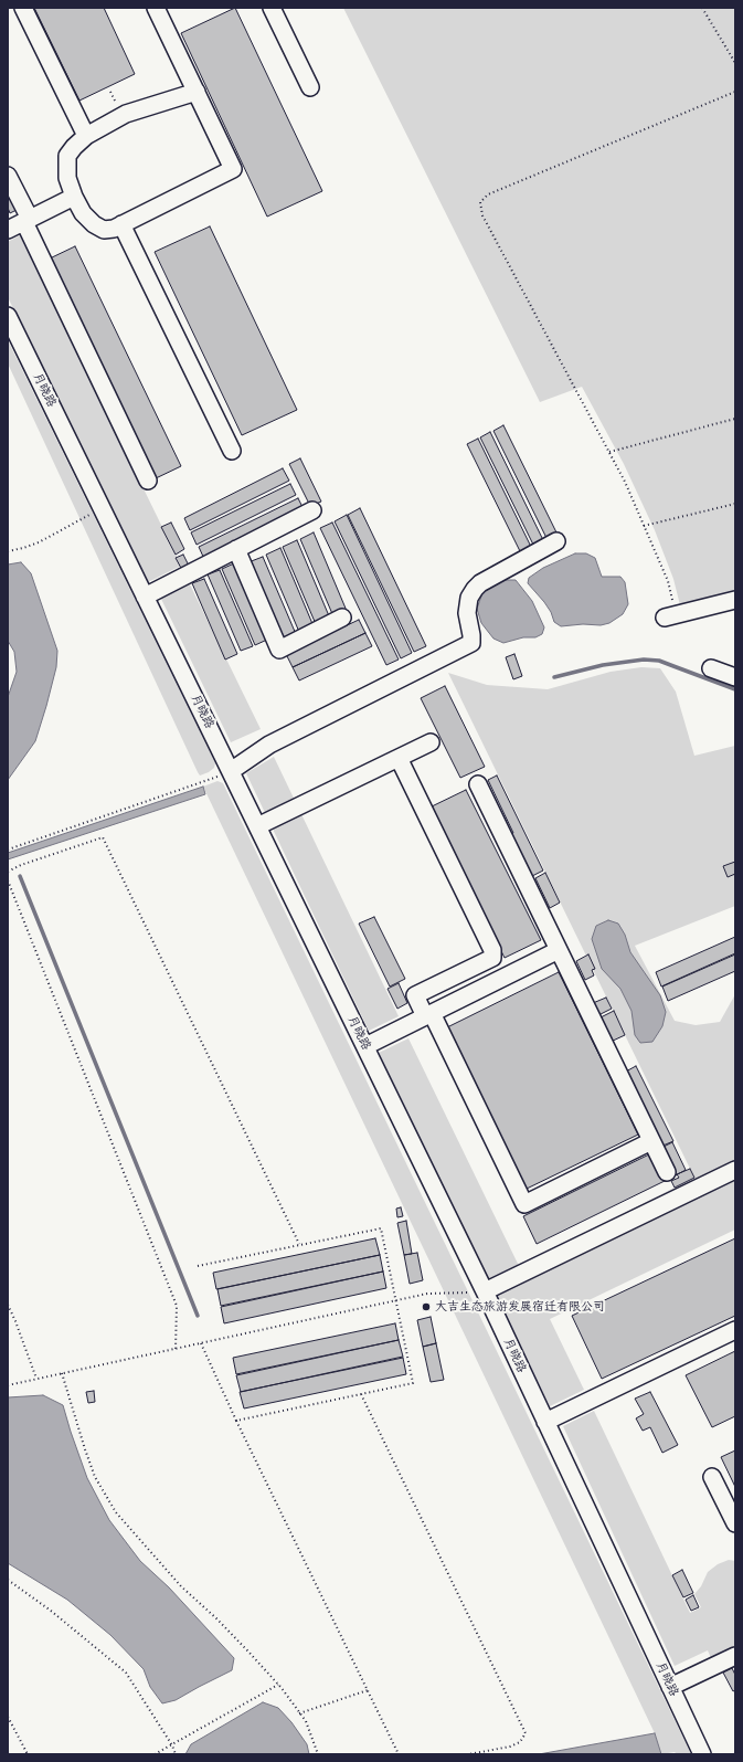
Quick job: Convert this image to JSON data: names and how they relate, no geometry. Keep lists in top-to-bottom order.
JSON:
{
  "streets": {
    "street": ["月晓路"]
  },
  "places": ["大吉生态旅游发展宿迁有限公司"]
}
